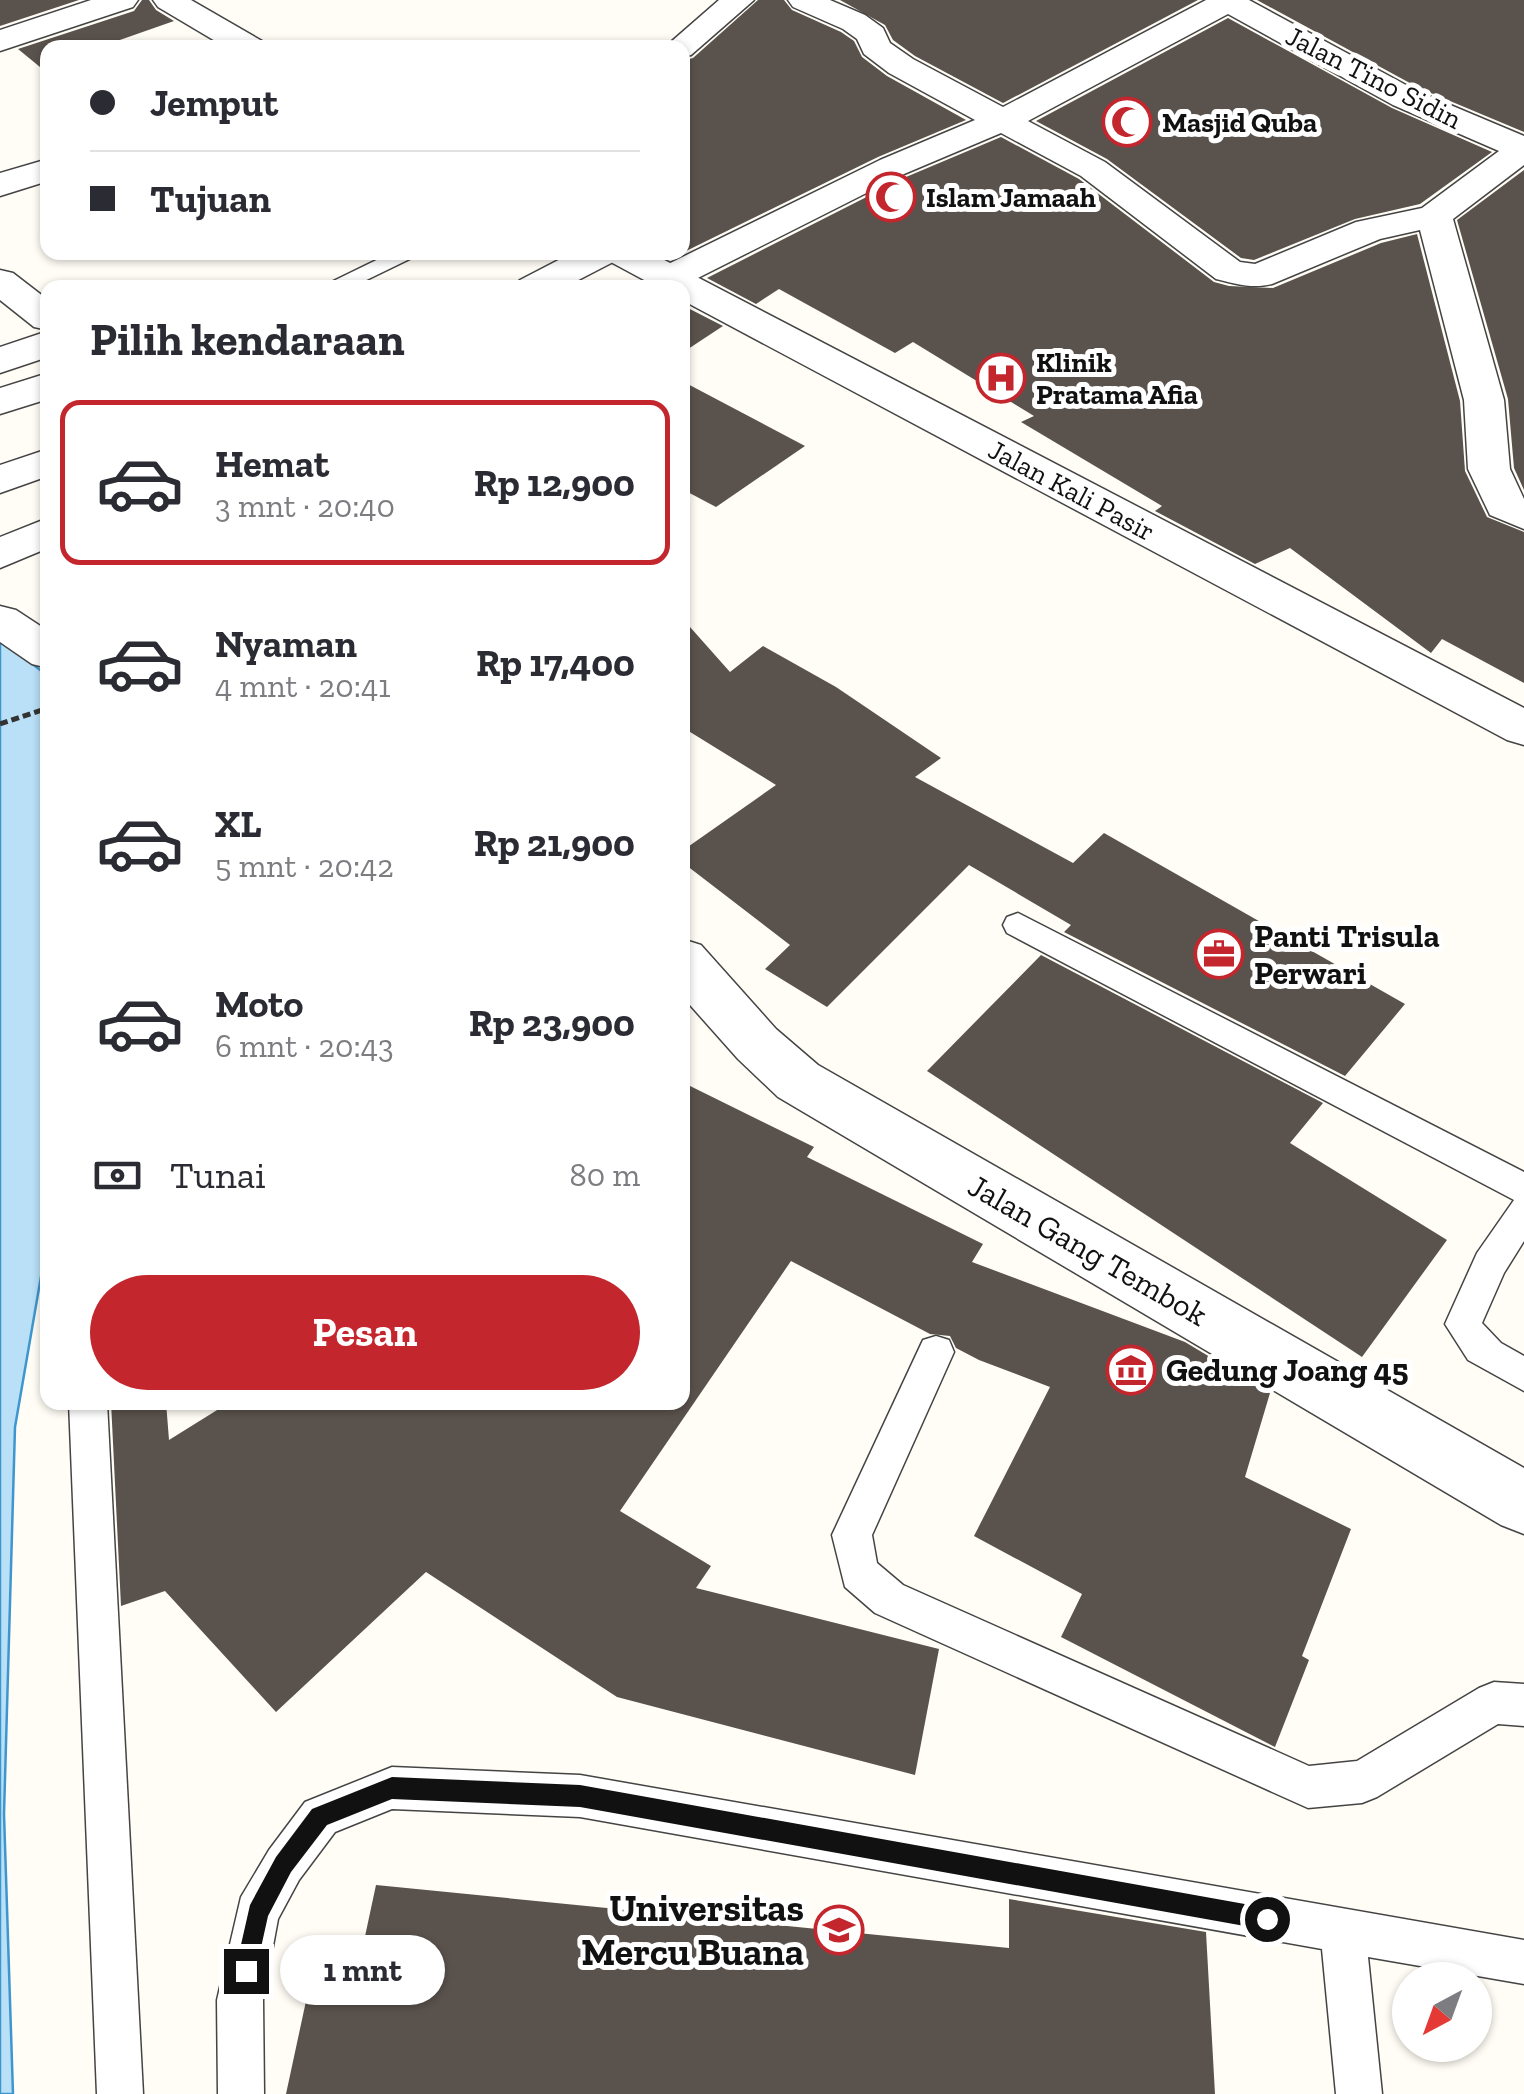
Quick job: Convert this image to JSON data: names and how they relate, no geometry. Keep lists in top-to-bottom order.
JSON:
{
  "streets": {
    "street": ["Jalan Tino Sidin", "Jalan Kali Pasir", "Jalan Gang Tembok"]
  },
  "places": {
    "mosque": ["Masjid Quba", "Islam Jamaah"],
    "hospital": ["Klinik Pratama Afia"],
    "office": ["Panti Trisula Perwari"],
    "museum": ["Gedung Joang 45"],
    "school or university": ["Universitas Mercu Buana"]
  },
  "north": "bottom left",
  "page": {
    "banner": ["Jemput", "Tujuan"],
    "heading": "Pilih kendaraan",
    "list": [
      {
        "name": "Hemat",
        "note": "3 mnt · 20:40",
        "value": "Rp 12,900"
      },
      {
        "name": "Nyaman",
        "note": "4 mnt · 20:41",
        "value": "Rp 17,400"
      },
      {
        "name": "XL",
        "note": "5 mnt · 20:42",
        "value": "Rp 21,900"
      },
      {
        "name": "Moto",
        "note": "6 mnt · 20:43",
        "value": "Rp 23,900"
      }
    ],
    "pay": ["Tunai", "80 m"],
    "buttons": "Pesan",
    "bubble": "1 mnt"
  }
}
